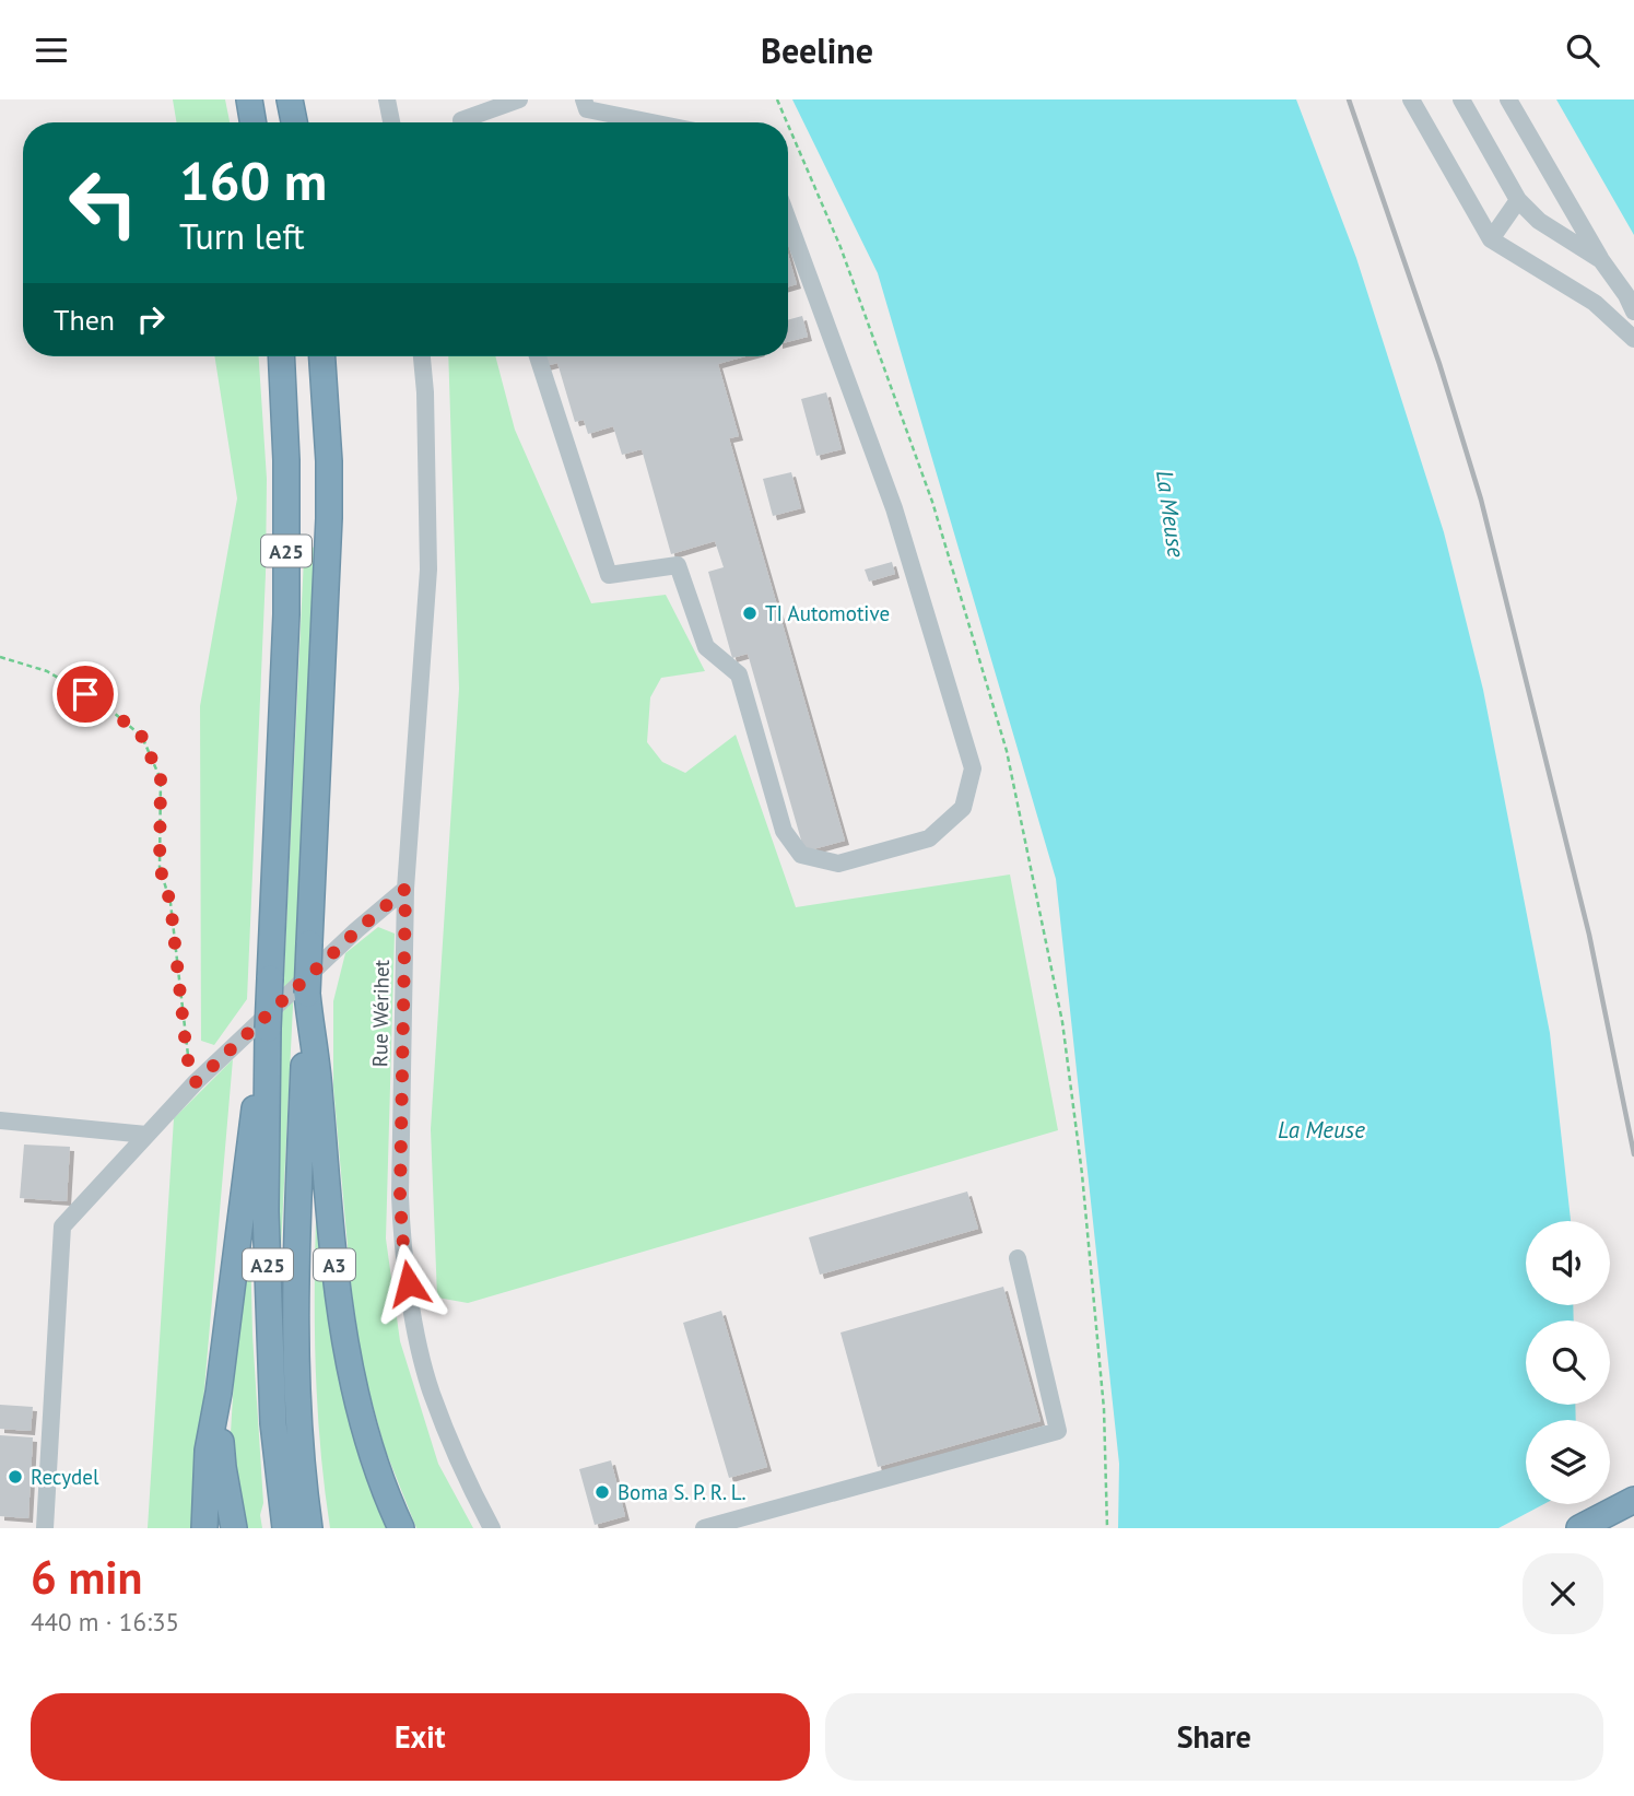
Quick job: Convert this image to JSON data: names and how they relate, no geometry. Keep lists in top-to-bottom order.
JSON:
{
  "streets": {
    "highway": ["A25", "A3"],
    "street": ["Rue Wérihet"]
  },
  "crossings": [
    ["A25", "A3"]
  ],
  "water": ["La Meuse"],
  "places": ["TI Automotive", "Recydel", "Boma S. P. R. L."],
  "page": {
    "header": "Beeline",
    "turn": ["160 m", "Turn left"],
    "then": "Then",
    "heading": ["6 min", "440 m · 16:35"],
    "buttons": ["Exit", "Share"]
  }
}
